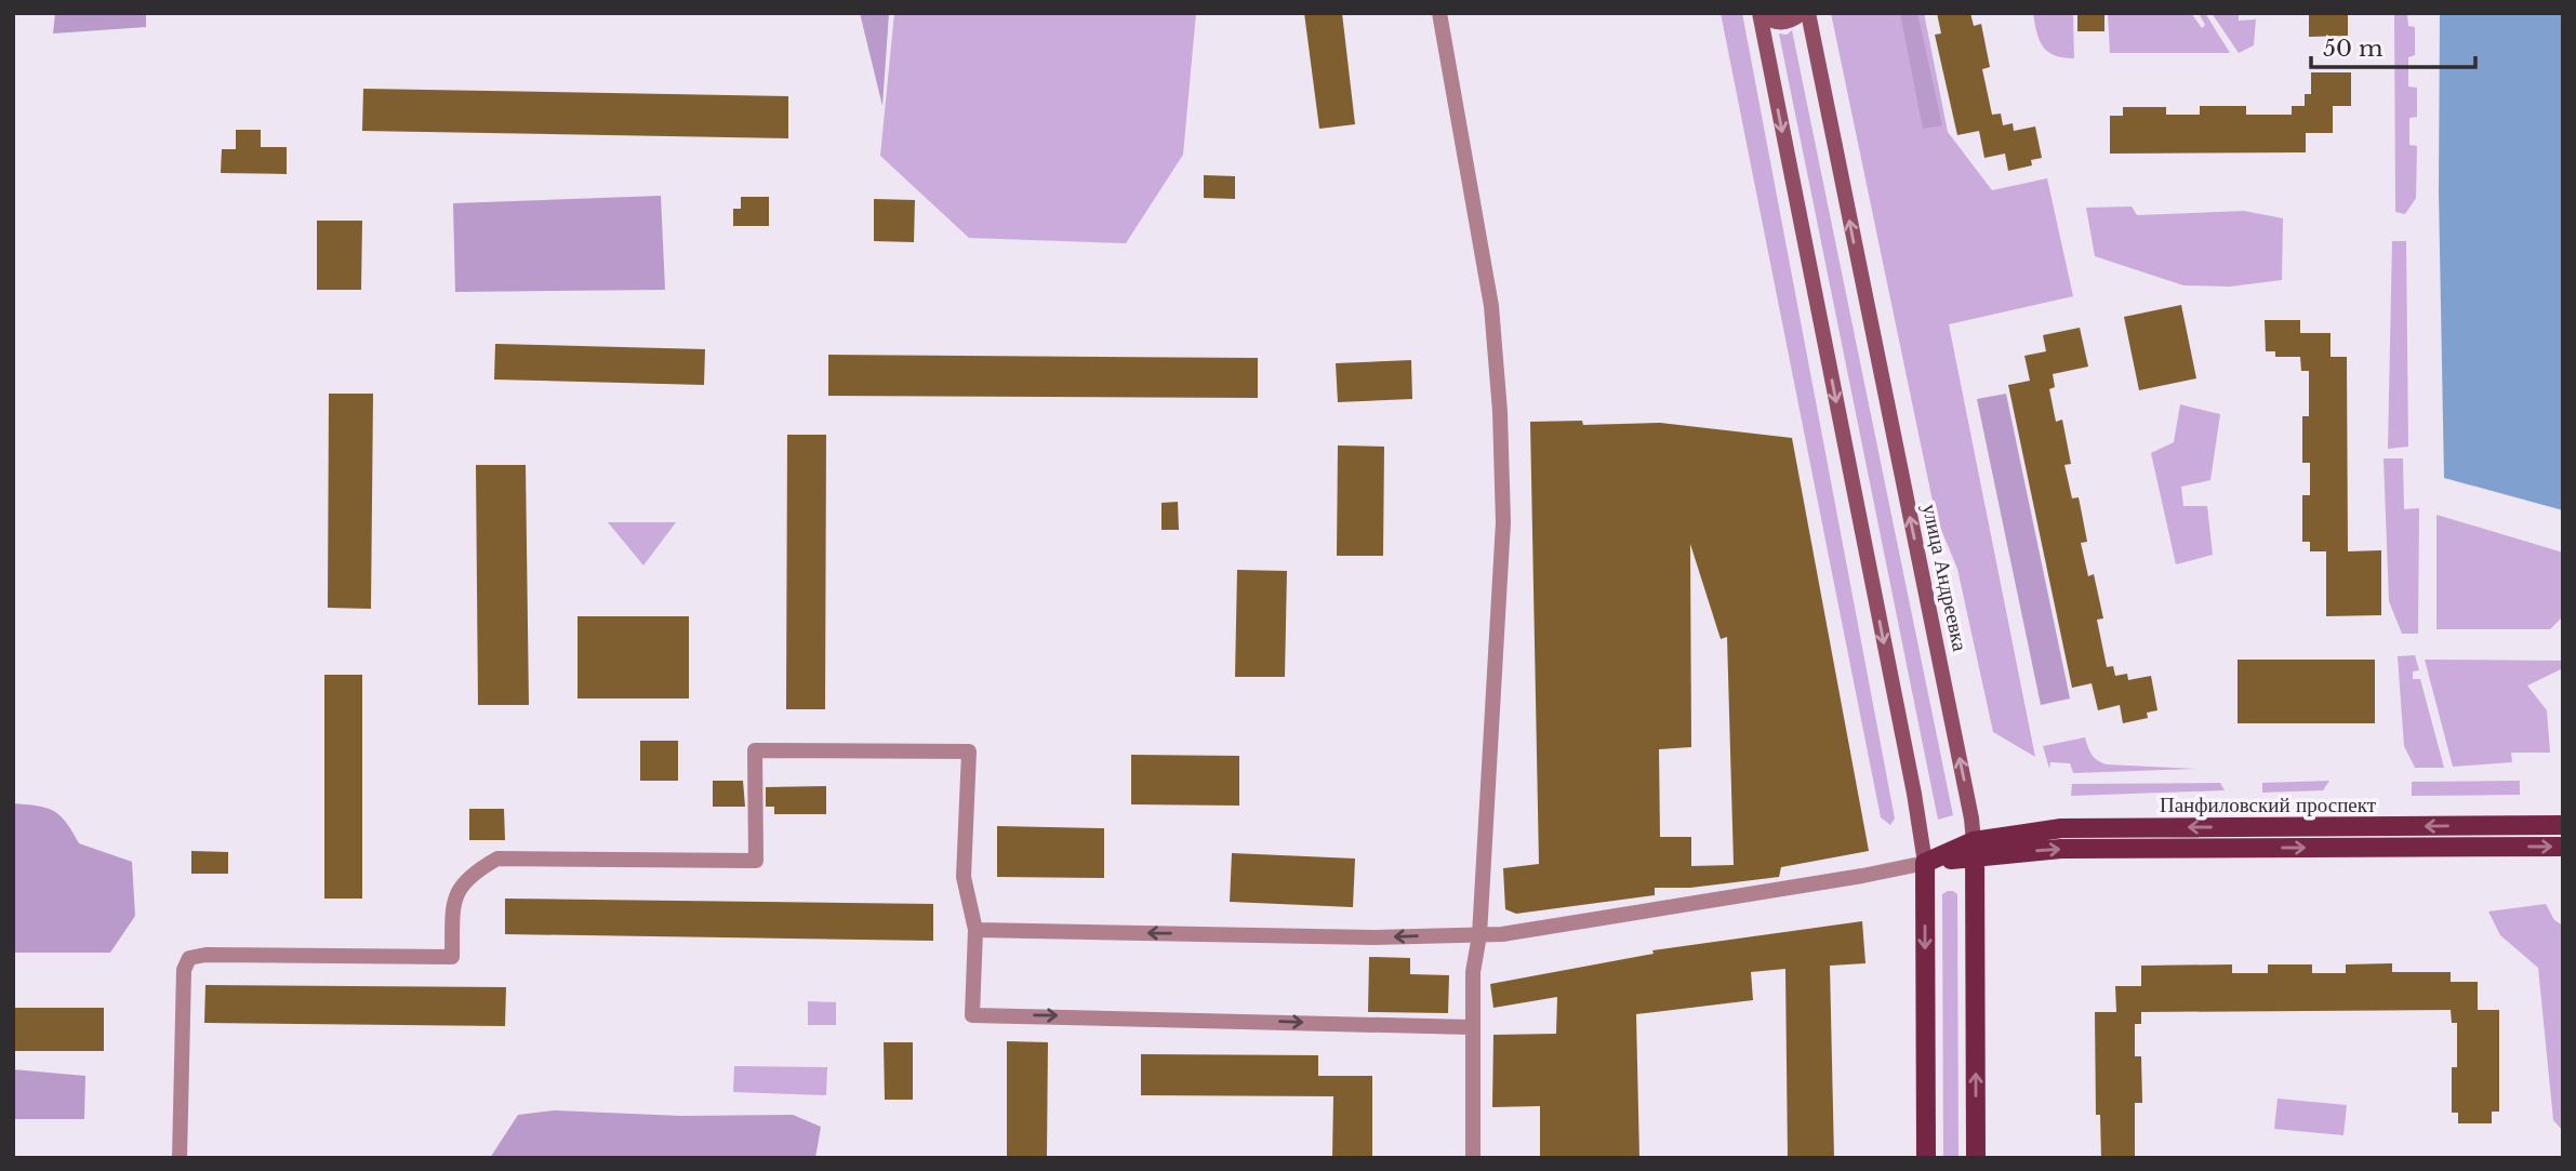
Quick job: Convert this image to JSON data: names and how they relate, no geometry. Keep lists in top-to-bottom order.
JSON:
{
  "streets": {
    "main road": ["улица Андреевка", "Панфиловский проспект"]
  },
  "crossings": [
    ["улица Андреевка", "Панфиловский проспект"]
  ],
  "scale_bar": "50 m"
}
